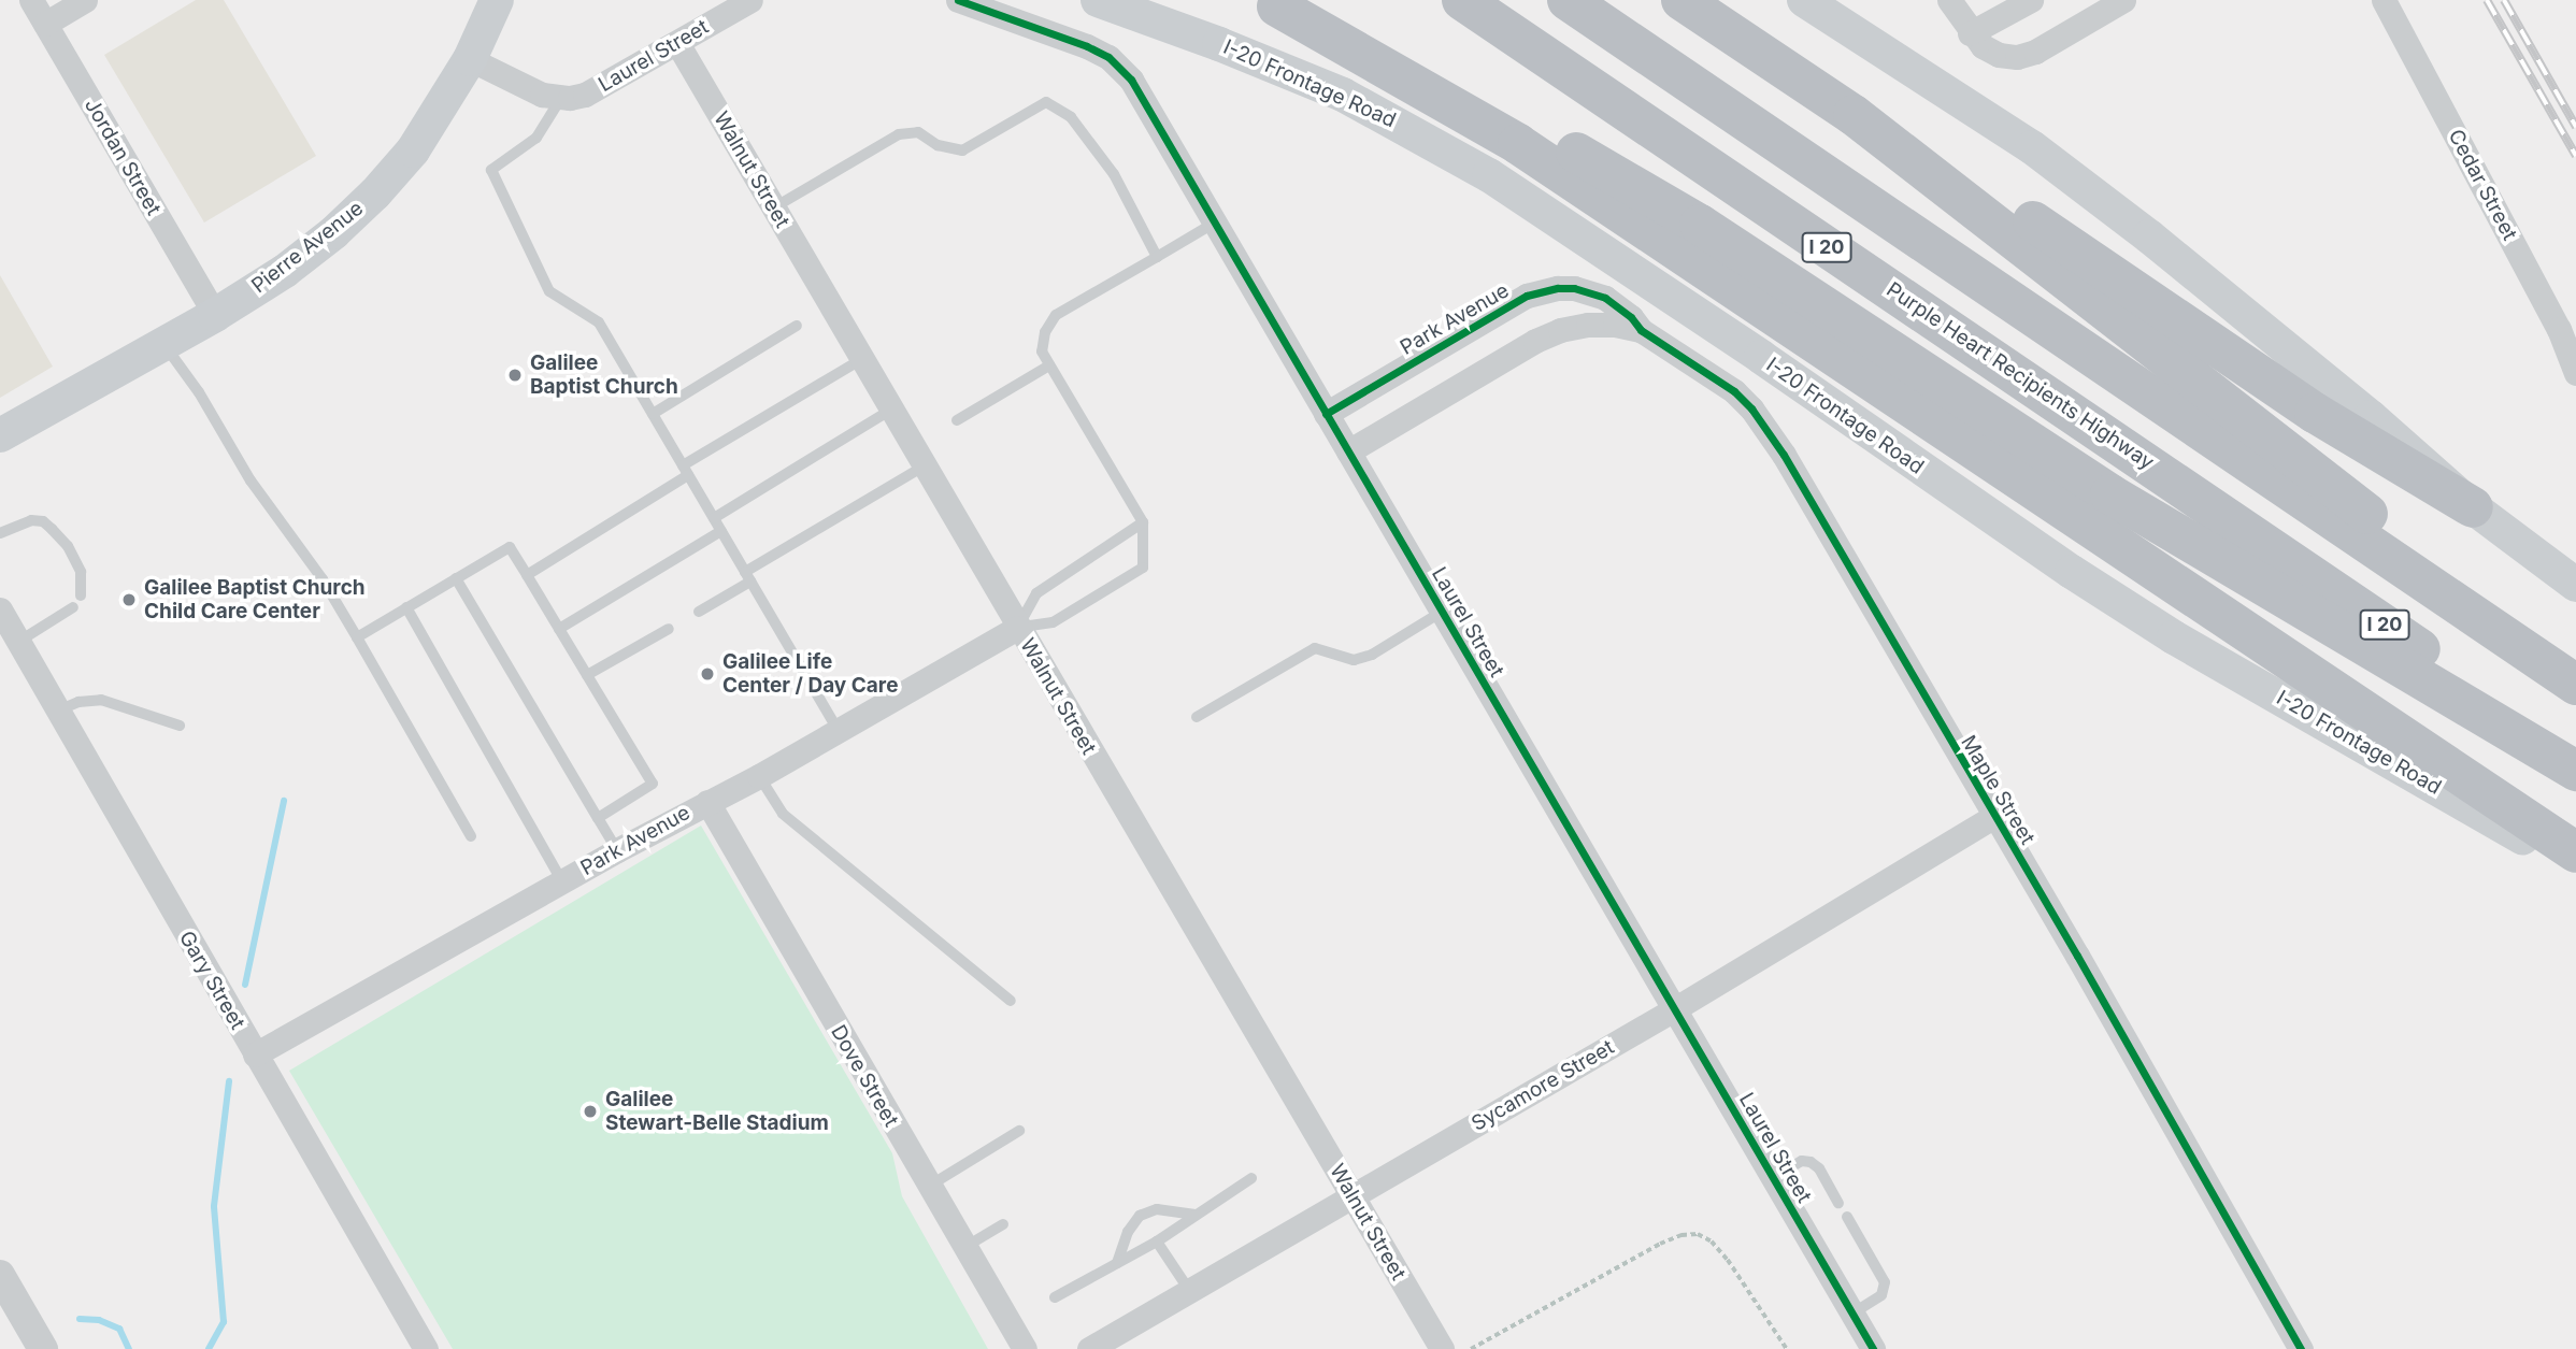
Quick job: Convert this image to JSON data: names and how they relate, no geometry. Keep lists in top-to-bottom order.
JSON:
{
  "streets": {
    "highway": ["I 20", "Purple Heart Recipients Highway"],
    "main road": ["I-20 Frontage Road", "Pierre Avenue"],
    "street": [
      "Laurel Street",
      "Jordan Street",
      "Walnut Street",
      "Cedar Street",
      "Park Avenue",
      "Maple Street",
      "Gary Street",
      "Dove Street",
      "Sycamore Street"
    ]
  },
  "crossings": [
    ["Laurel Street", "Walnut Street"],
    ["Laurel Street", "Park Avenue"],
    ["Laurel Street", "Sycamore Street"],
    ["Jordan Street", "Pierre Avenue"],
    ["Walnut Street", "Park Avenue"],
    ["Walnut Street", "Sycamore Street"],
    ["Park Avenue", "Maple Street"],
    ["Park Avenue", "Gary Street"],
    ["Park Avenue", "Dove Street"],
    ["Maple Street", "Sycamore Street"]
  ],
  "places": [
    "Galilee Baptist Church",
    "Galilee Baptist Church Child Care Center",
    "Galilee Life Center / Day Care",
    "Galilee Stewart-Belle Stadium"
  ]
}
